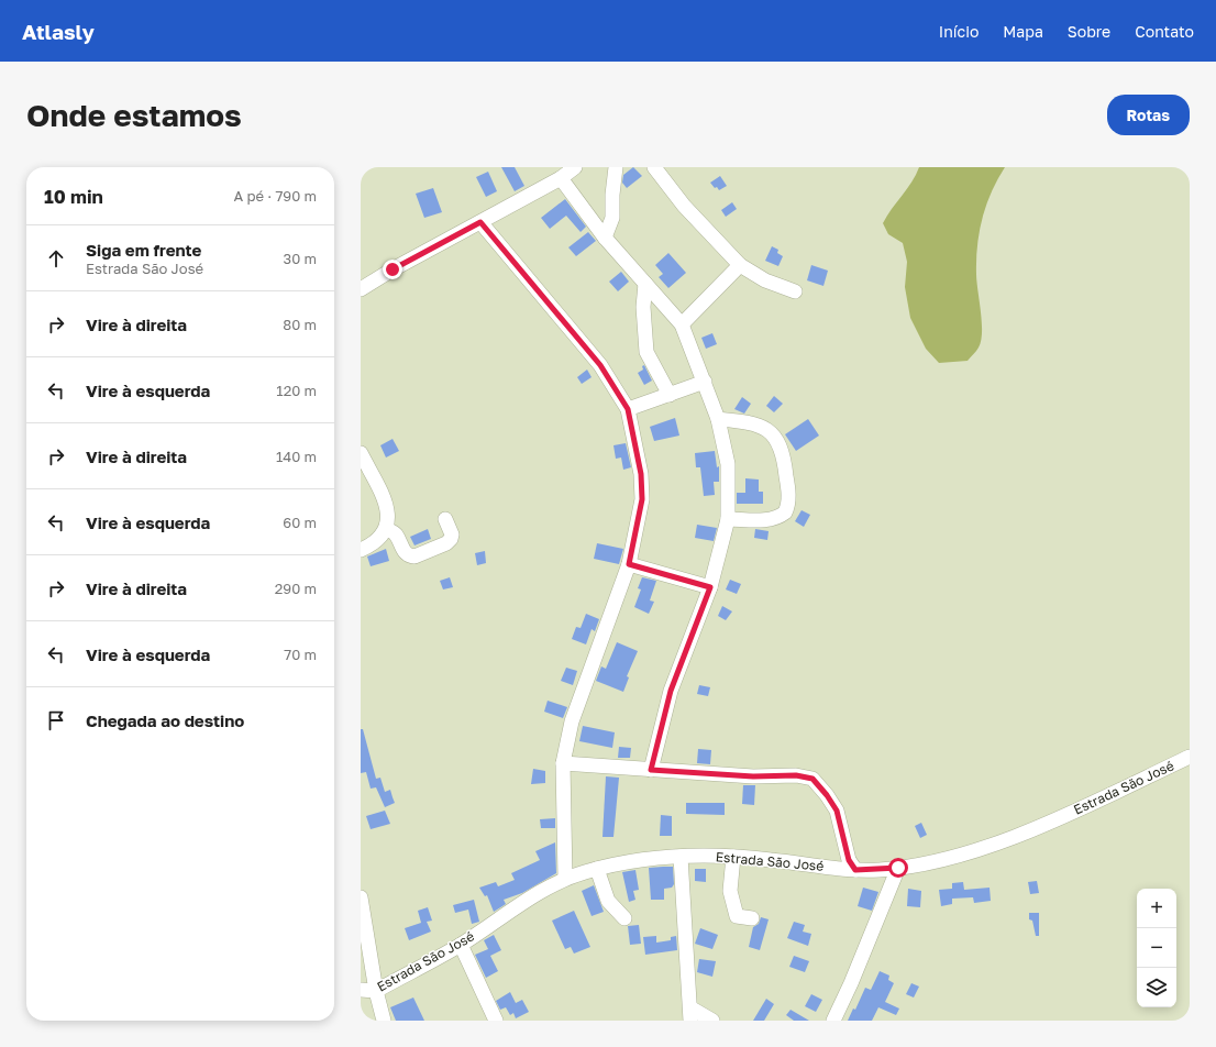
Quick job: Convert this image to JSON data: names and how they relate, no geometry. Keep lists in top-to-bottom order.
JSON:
{
  "streets": {
    "street": ["Estrada São José"]
  },
  "page": {
    "header": "Atlasly",
    "nav": [
      "Início",
      "Mapa",
      "Sobre",
      "Contato"
    ],
    "buttons": "Rotas",
    "title": "Onde estamos",
    "heading": ["10 min", "A pé · 790 m"],
    "list": [
      ["Siga em frente", "Estrada São José", "30 m"],
      ["Vire à direita", "80 m"],
      ["Vire à esquerda", "120 m"],
      ["Vire à direita", "140 m"],
      ["Vire à esquerda", "60 m"],
      ["Vire à direita", "290 m"],
      ["Vire à esquerda", "70 m"],
      "Chegada ao destino"
    ],
    "map_buttons": ["+", "−"]
  }
}
